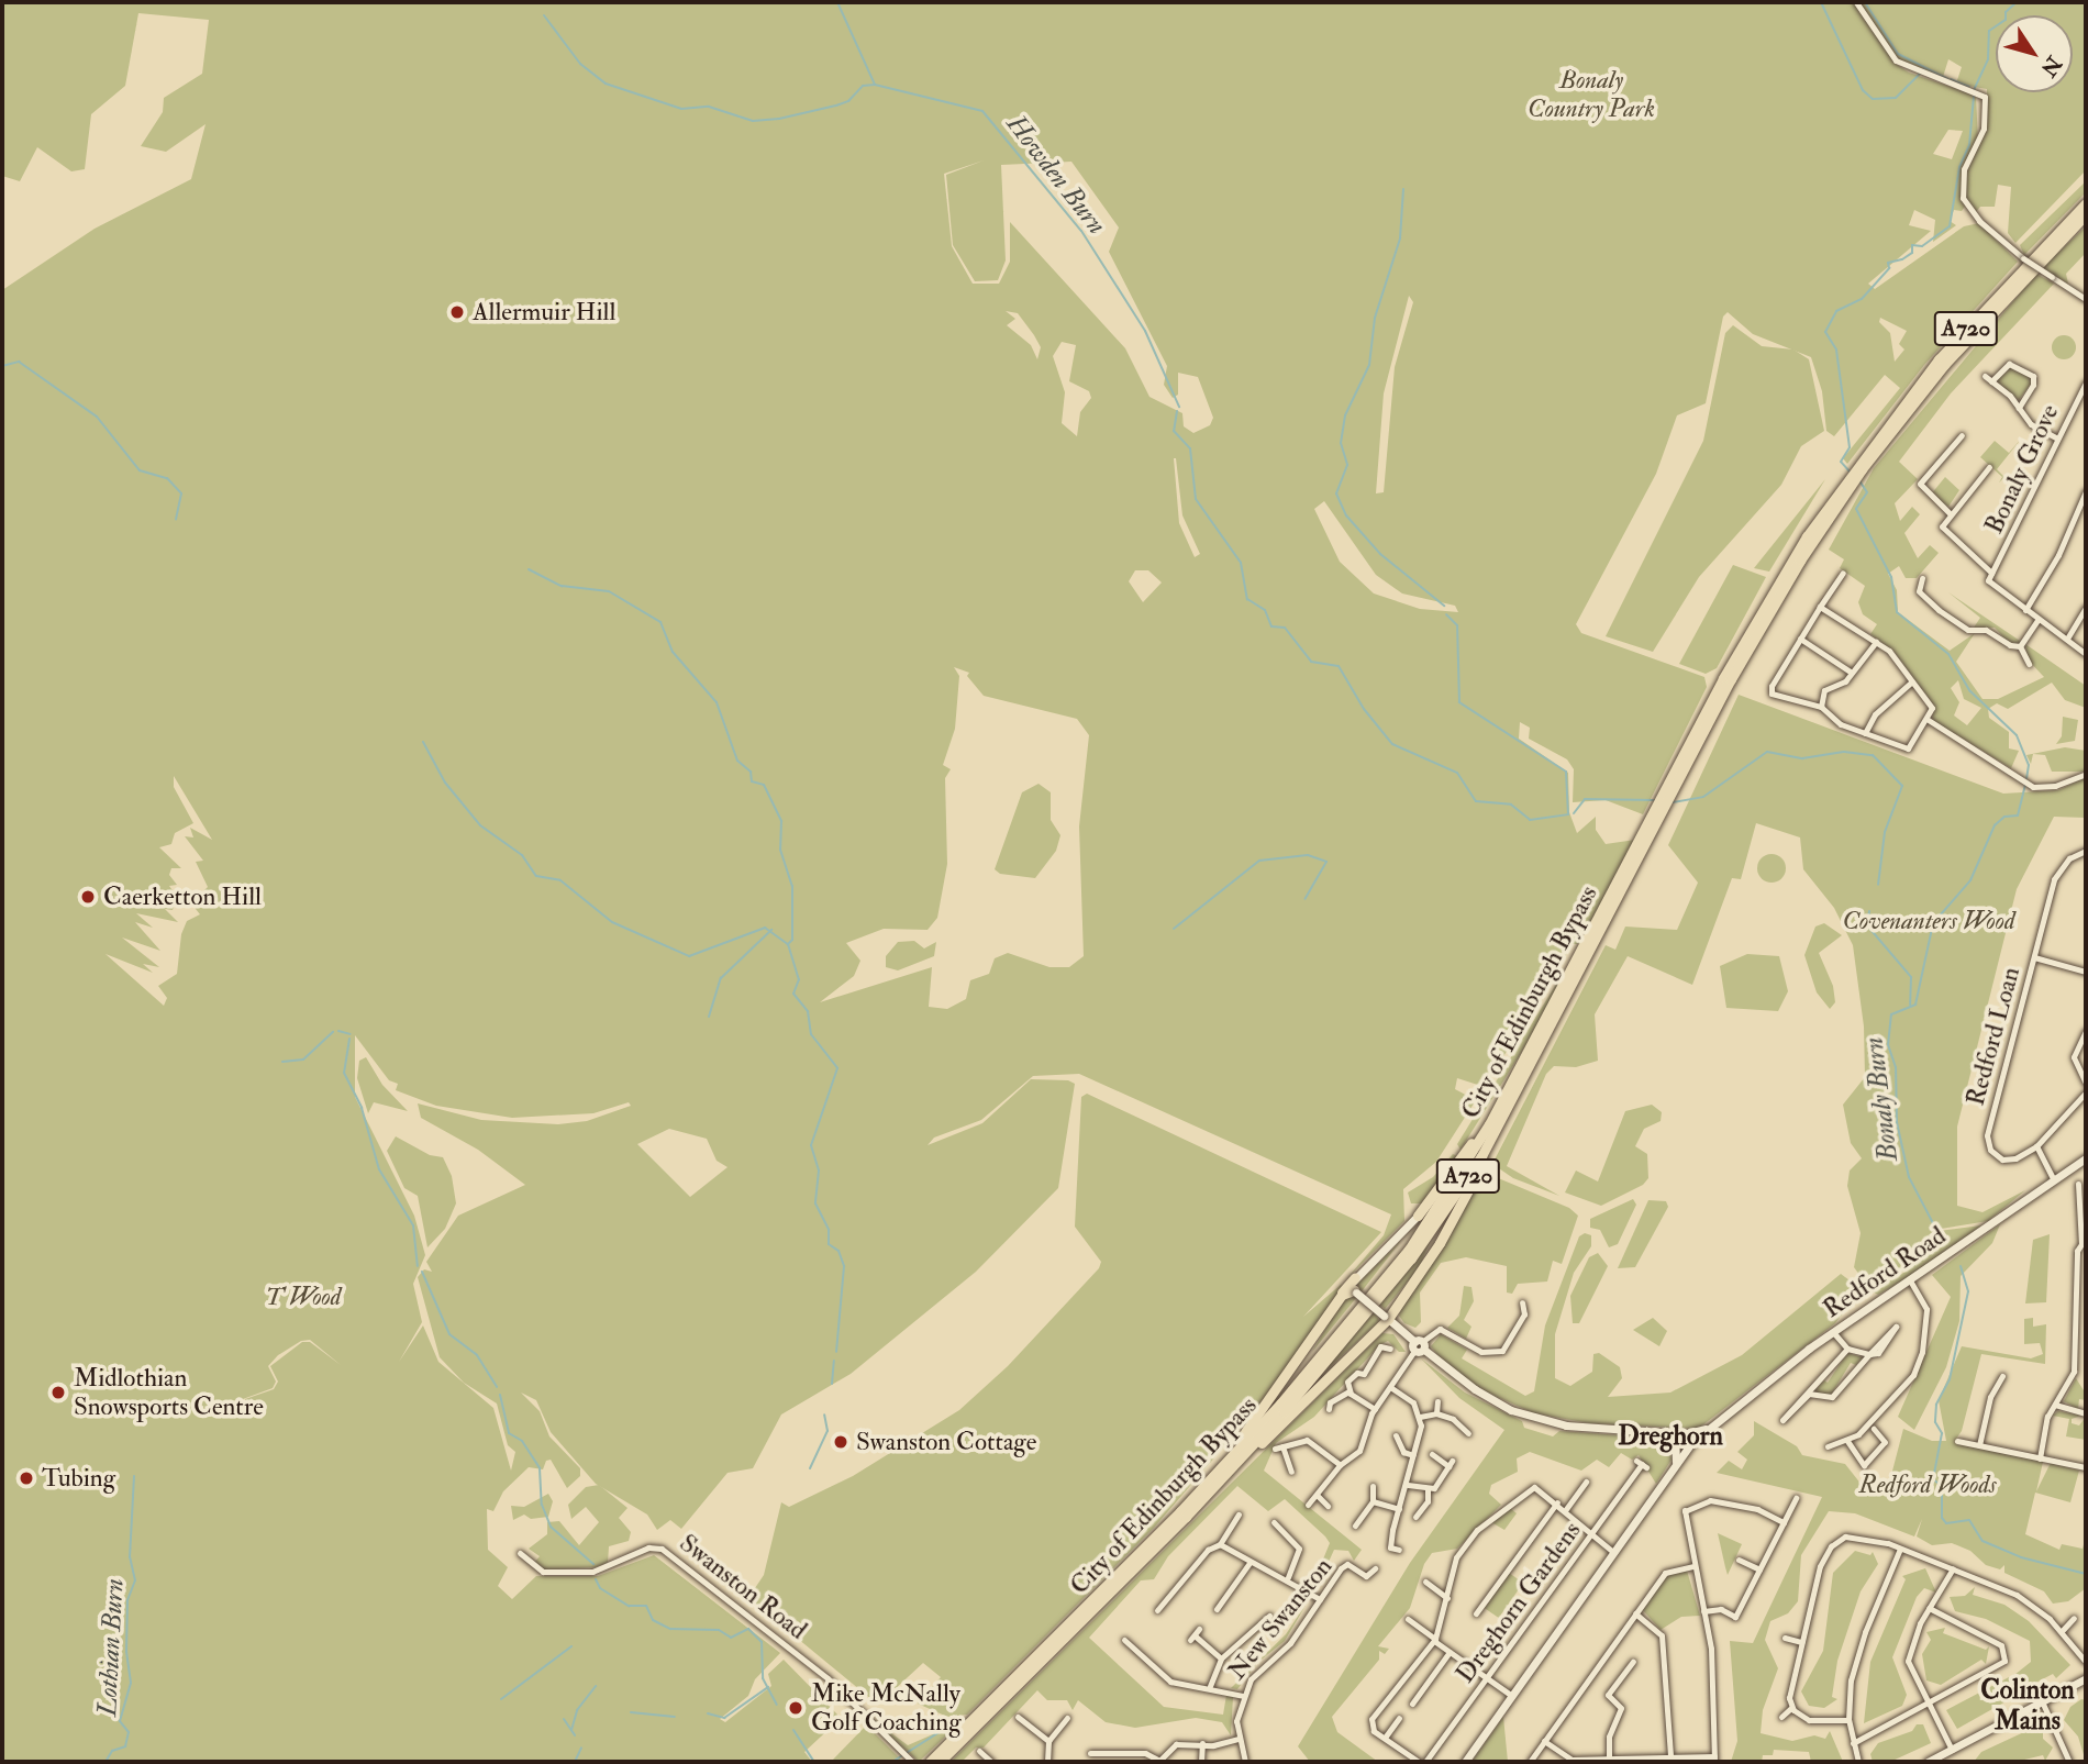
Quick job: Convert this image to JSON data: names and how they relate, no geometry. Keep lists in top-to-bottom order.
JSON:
{
  "streets": {
    "highway": ["A720", "City of Edinburgh Bypass"],
    "main road": ["Redford Road"],
    "street": [
      "Bonaly Grove",
      "Redford Loan",
      "Swanston Road",
      "Dreghorn Gardens",
      "New Swanston"
    ]
  },
  "districts": ["Dreghorn", "Colinton Mains"],
  "water": ["Howden Burn", "Bonaly Burn", "Lothian Burn"],
  "parks": [
    "Bonaly Country Park",
    "Covenanters Wood",
    "T Wood",
    "Redford Woods"
  ],
  "places": [
    "Allermuir Hill",
    "Caerketton Hill",
    "Midlothian Snowsports Centre",
    "Swanston Cottage",
    "Tubing",
    "Mike McNally Golf Coaching"
  ],
  "north": "bottom right"
}
